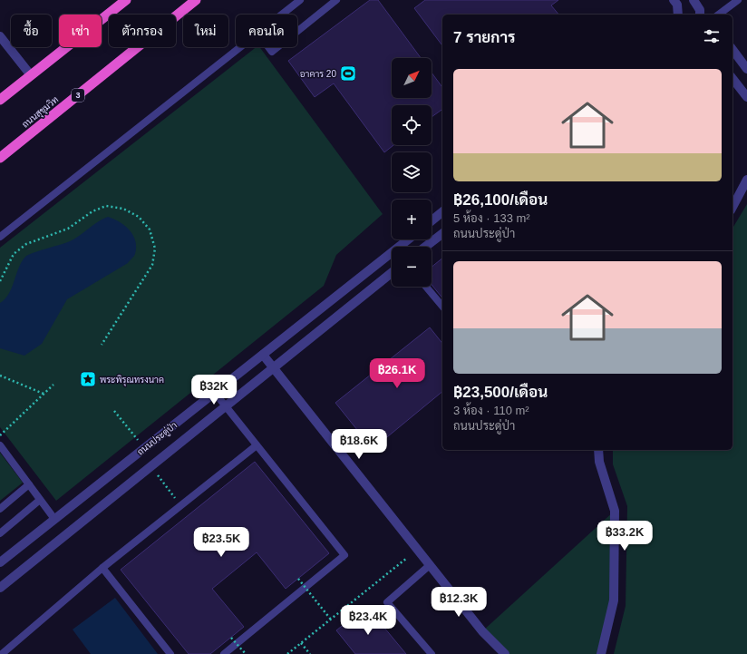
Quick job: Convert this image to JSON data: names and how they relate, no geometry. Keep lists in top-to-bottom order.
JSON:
{
  "streets": {
    "highway": ["3", "ถนนสุขุมวิท"],
    "street": ["ถนนประดู่ป่า"]
  },
  "places": {
    "sports": ["อาคาร 20"],
    "place": ["พระพิรุณทรงนาค"]
  },
  "north": "top right",
  "page": {
    "chip": [
      "ซื้อ",
      "เช่า",
      "ตัวกรอง",
      "ใหม่",
      "คอนโด"
    ],
    "heading": "7 รายการ",
    "map_buttons": ["+", "−"],
    "list": [
      {
        "name": "฿26,100/เดือน",
        "note": "5 ห้อง · 133 m² · ถนนประดู่ป่า"
      },
      {
        "name": "฿23,500/เดือน",
        "note": "3 ห้อง · 110 m² · ถนนประดู่ป่า"
      }
    ],
    "price": [
      "฿26.1K",
      "฿32K",
      "฿18.6K",
      "฿33.2K",
      "฿23.5K",
      "฿12.3K",
      "฿23.4K"
    ]
  }
}
